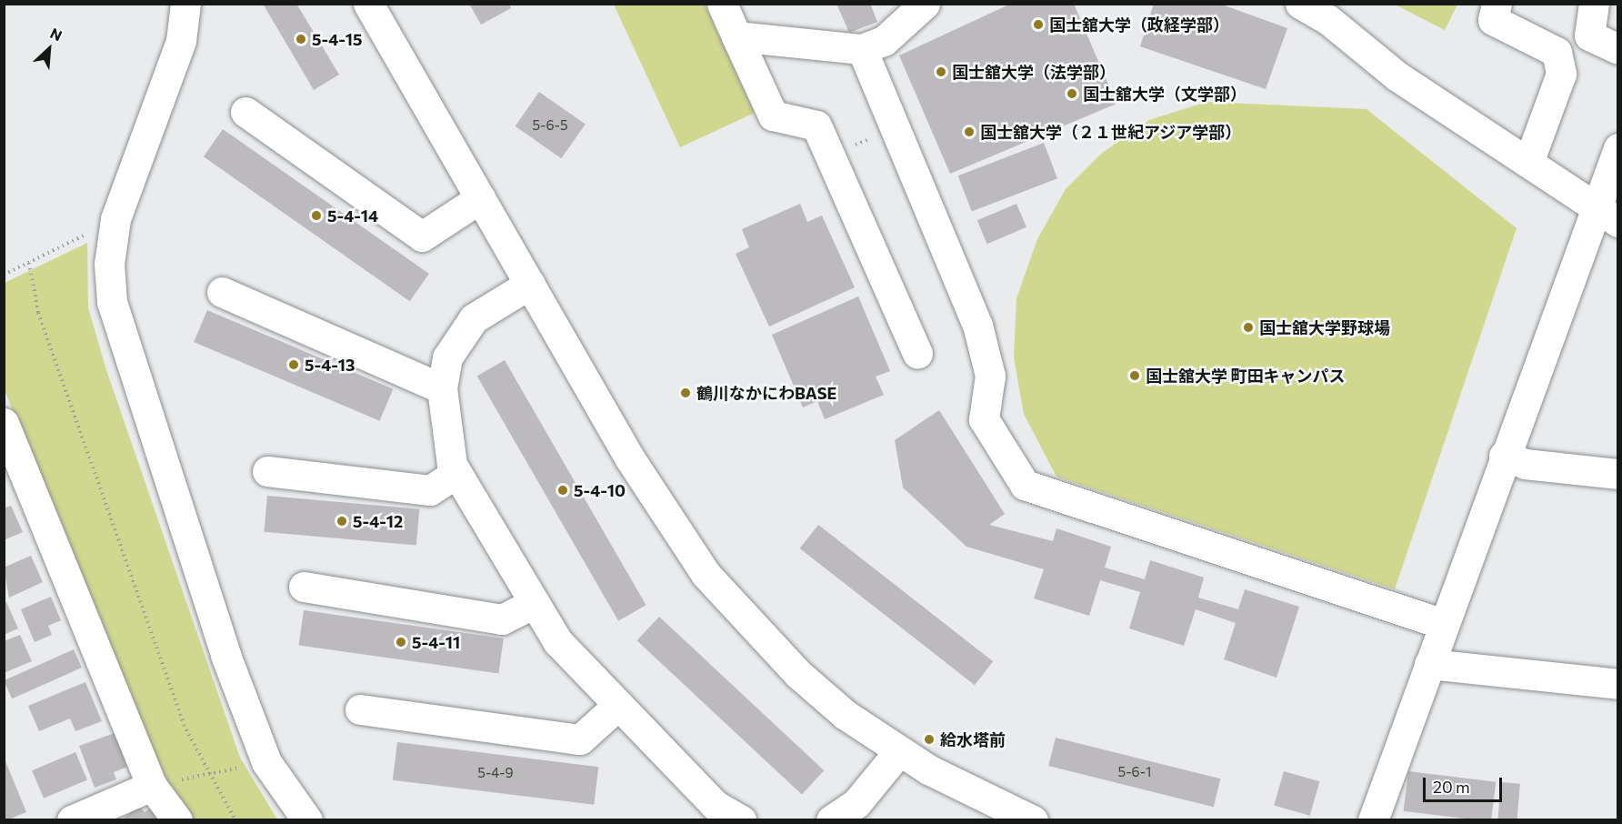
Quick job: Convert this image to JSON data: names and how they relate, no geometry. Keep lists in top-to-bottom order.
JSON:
{
  "places": [
    "国士舘大学（政経学部）",
    "5-4-15",
    "国士舘大学（法学部）",
    "国士舘大学（文学部）",
    "国士舘大学（２１世紀アジア学部）",
    "5-4-14",
    "国士舘大学野球場",
    "5-4-13",
    "国士舘大学 町田キャンパス",
    "鶴川なかにわBASE",
    "5-4-10",
    "5-4-12",
    "5-4-11",
    "給水塔前"
  ],
  "house_numbers": ["5-6-5", "5-6-1", "5-4-9"],
  "scale_bar": "20 m",
  "north": "top right"
}
